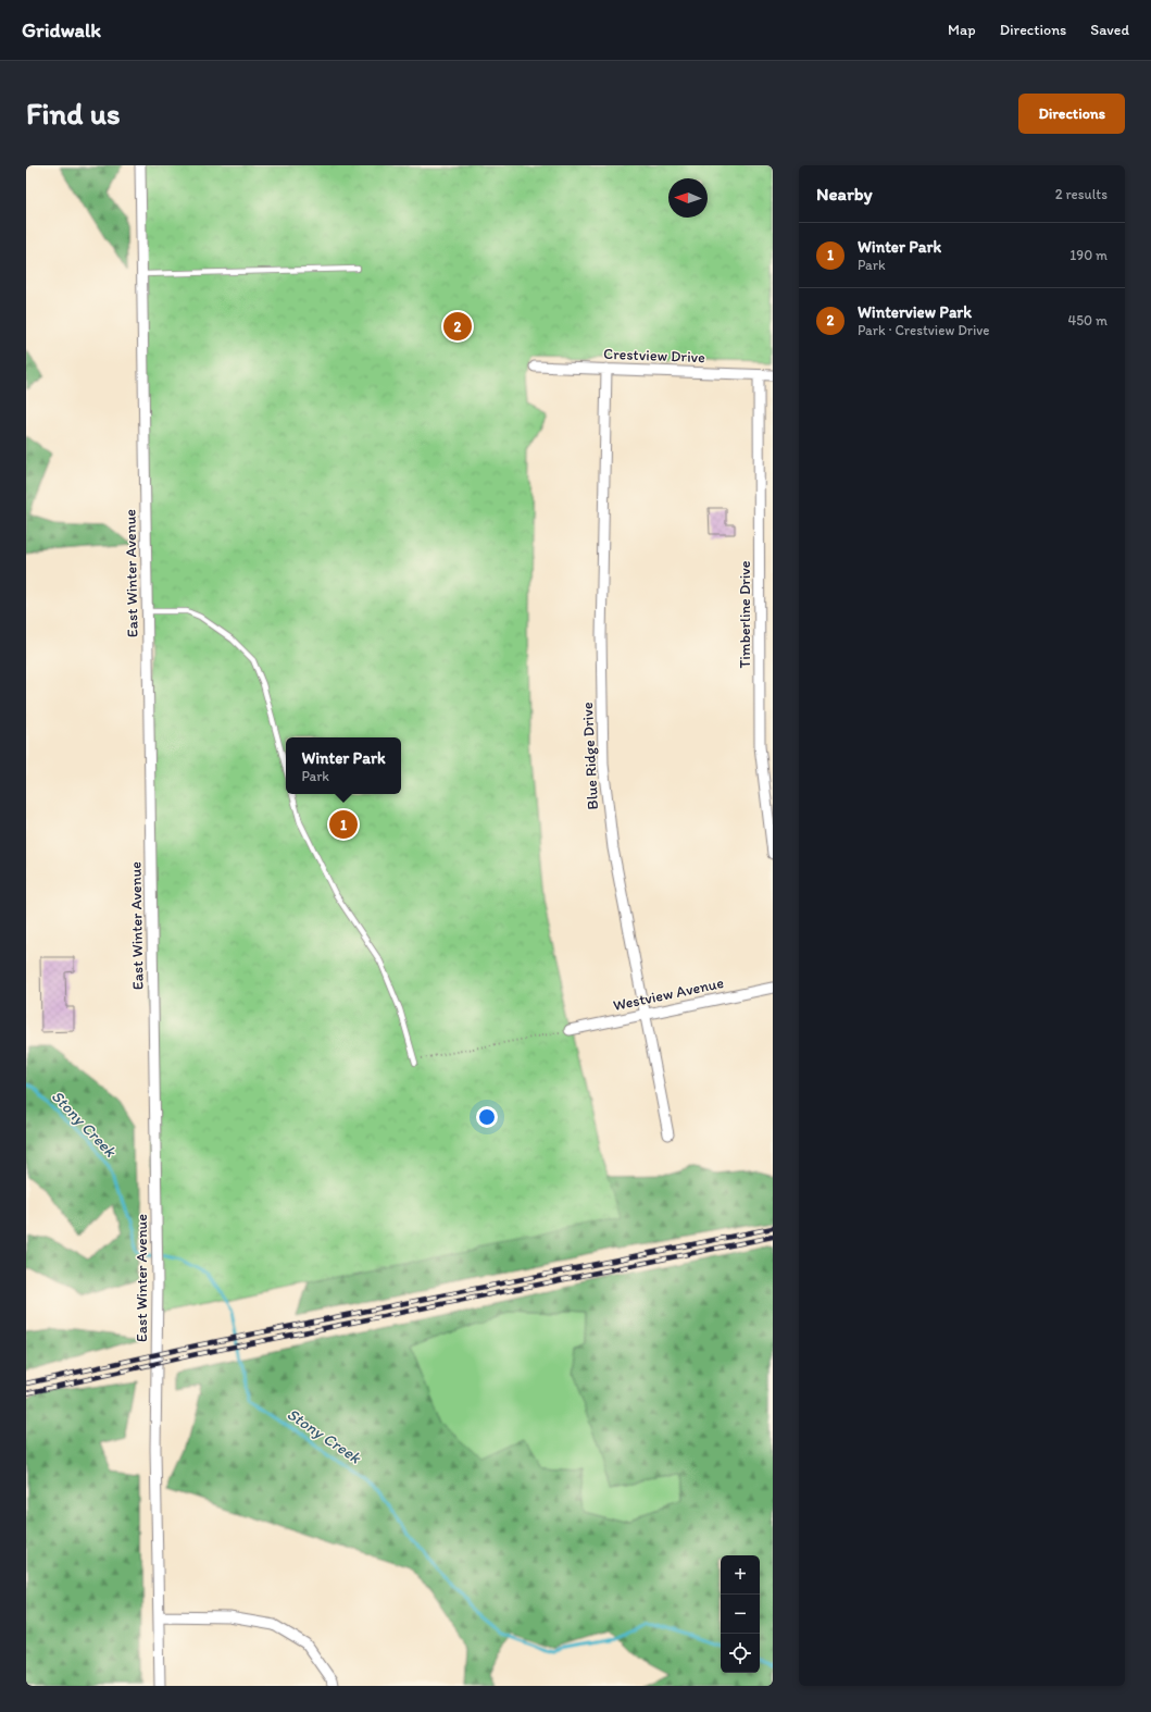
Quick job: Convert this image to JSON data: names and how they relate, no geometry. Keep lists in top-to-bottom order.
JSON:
{
  "streets": {
    "street": [
      "Crestview Drive",
      "East Winter Avenue",
      "Timberline Drive",
      "Blue Ridge Drive",
      "Westview Avenue"
    ]
  },
  "crossings": [
    ["Crestview Drive", "Timberline Drive"],
    ["Crestview Drive", "Blue Ridge Drive"],
    ["Blue Ridge Drive", "Westview Avenue"]
  ],
  "water": ["Stony Creek"],
  "north": "left",
  "page": {
    "header": "Gridwalk",
    "nav": ["Map", "Directions", "Saved"],
    "buttons": "Directions",
    "title": "Find us",
    "heading": ["Nearby", "2 results"],
    "list": [
      {
        "mark": "1",
        "name": "Winter Park",
        "note": "Park",
        "value": "190 m"
      },
      {
        "mark": "2",
        "name": "Winterview Park",
        "note": "Park · Crestview Drive",
        "value": "450 m"
      }
    ],
    "pins": ["2", "1"],
    "popup": ["Winter Park", "Park"],
    "map_buttons": ["+", "−"]
  }
}
